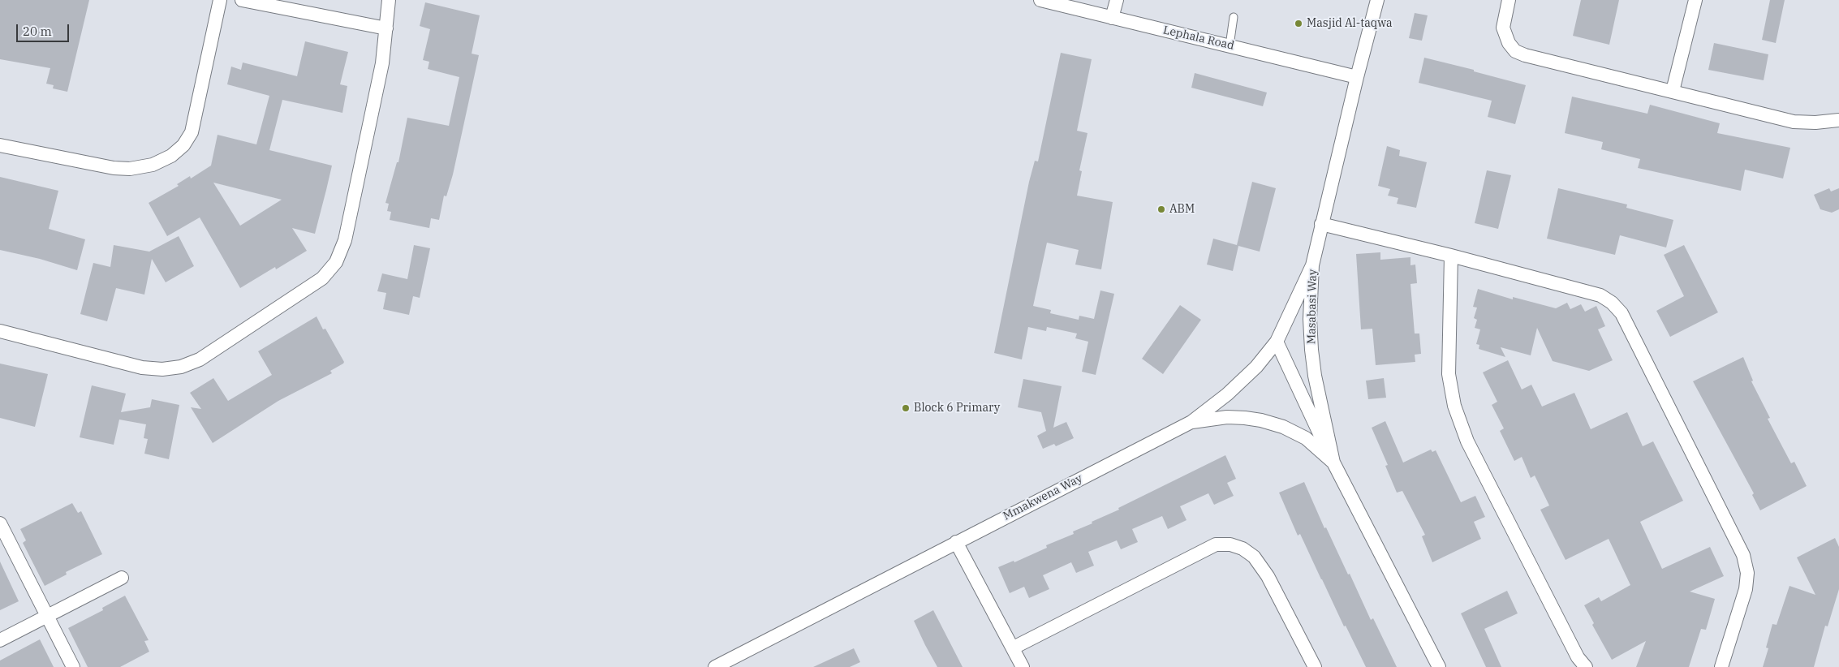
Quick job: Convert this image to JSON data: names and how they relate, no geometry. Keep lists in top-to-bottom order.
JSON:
{
  "streets": {
    "street": ["Lephala Road", "Masabasi Way", "Mmakwena Way"]
  },
  "crossings": [
    ["Lephala Road", "Masabasi Way"],
    ["Masabasi Way", "Mmakwena Way"]
  ],
  "places": ["Masjid Al-taqwa", "ABM", "Block 6 Primary"],
  "scale_bar": "20 m"
}
